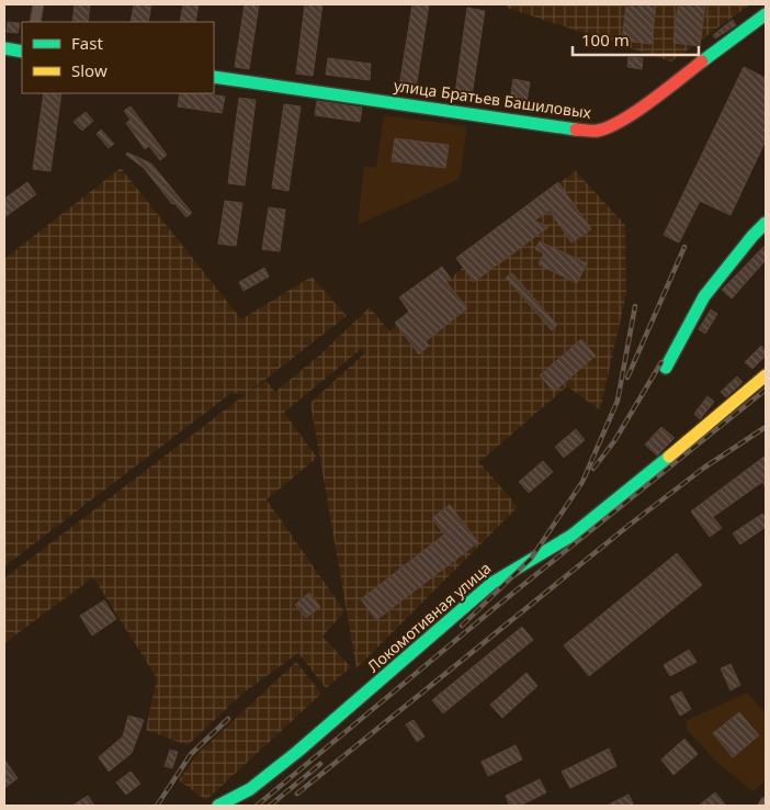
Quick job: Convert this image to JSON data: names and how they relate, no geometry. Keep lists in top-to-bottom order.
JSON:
{
  "streets": {
    "street": ["улица Братьев Башиловых", "Локомотивная улица"]
  },
  "legend": ["Fast", "Slow"],
  "scale_bar": "100 m"
}
